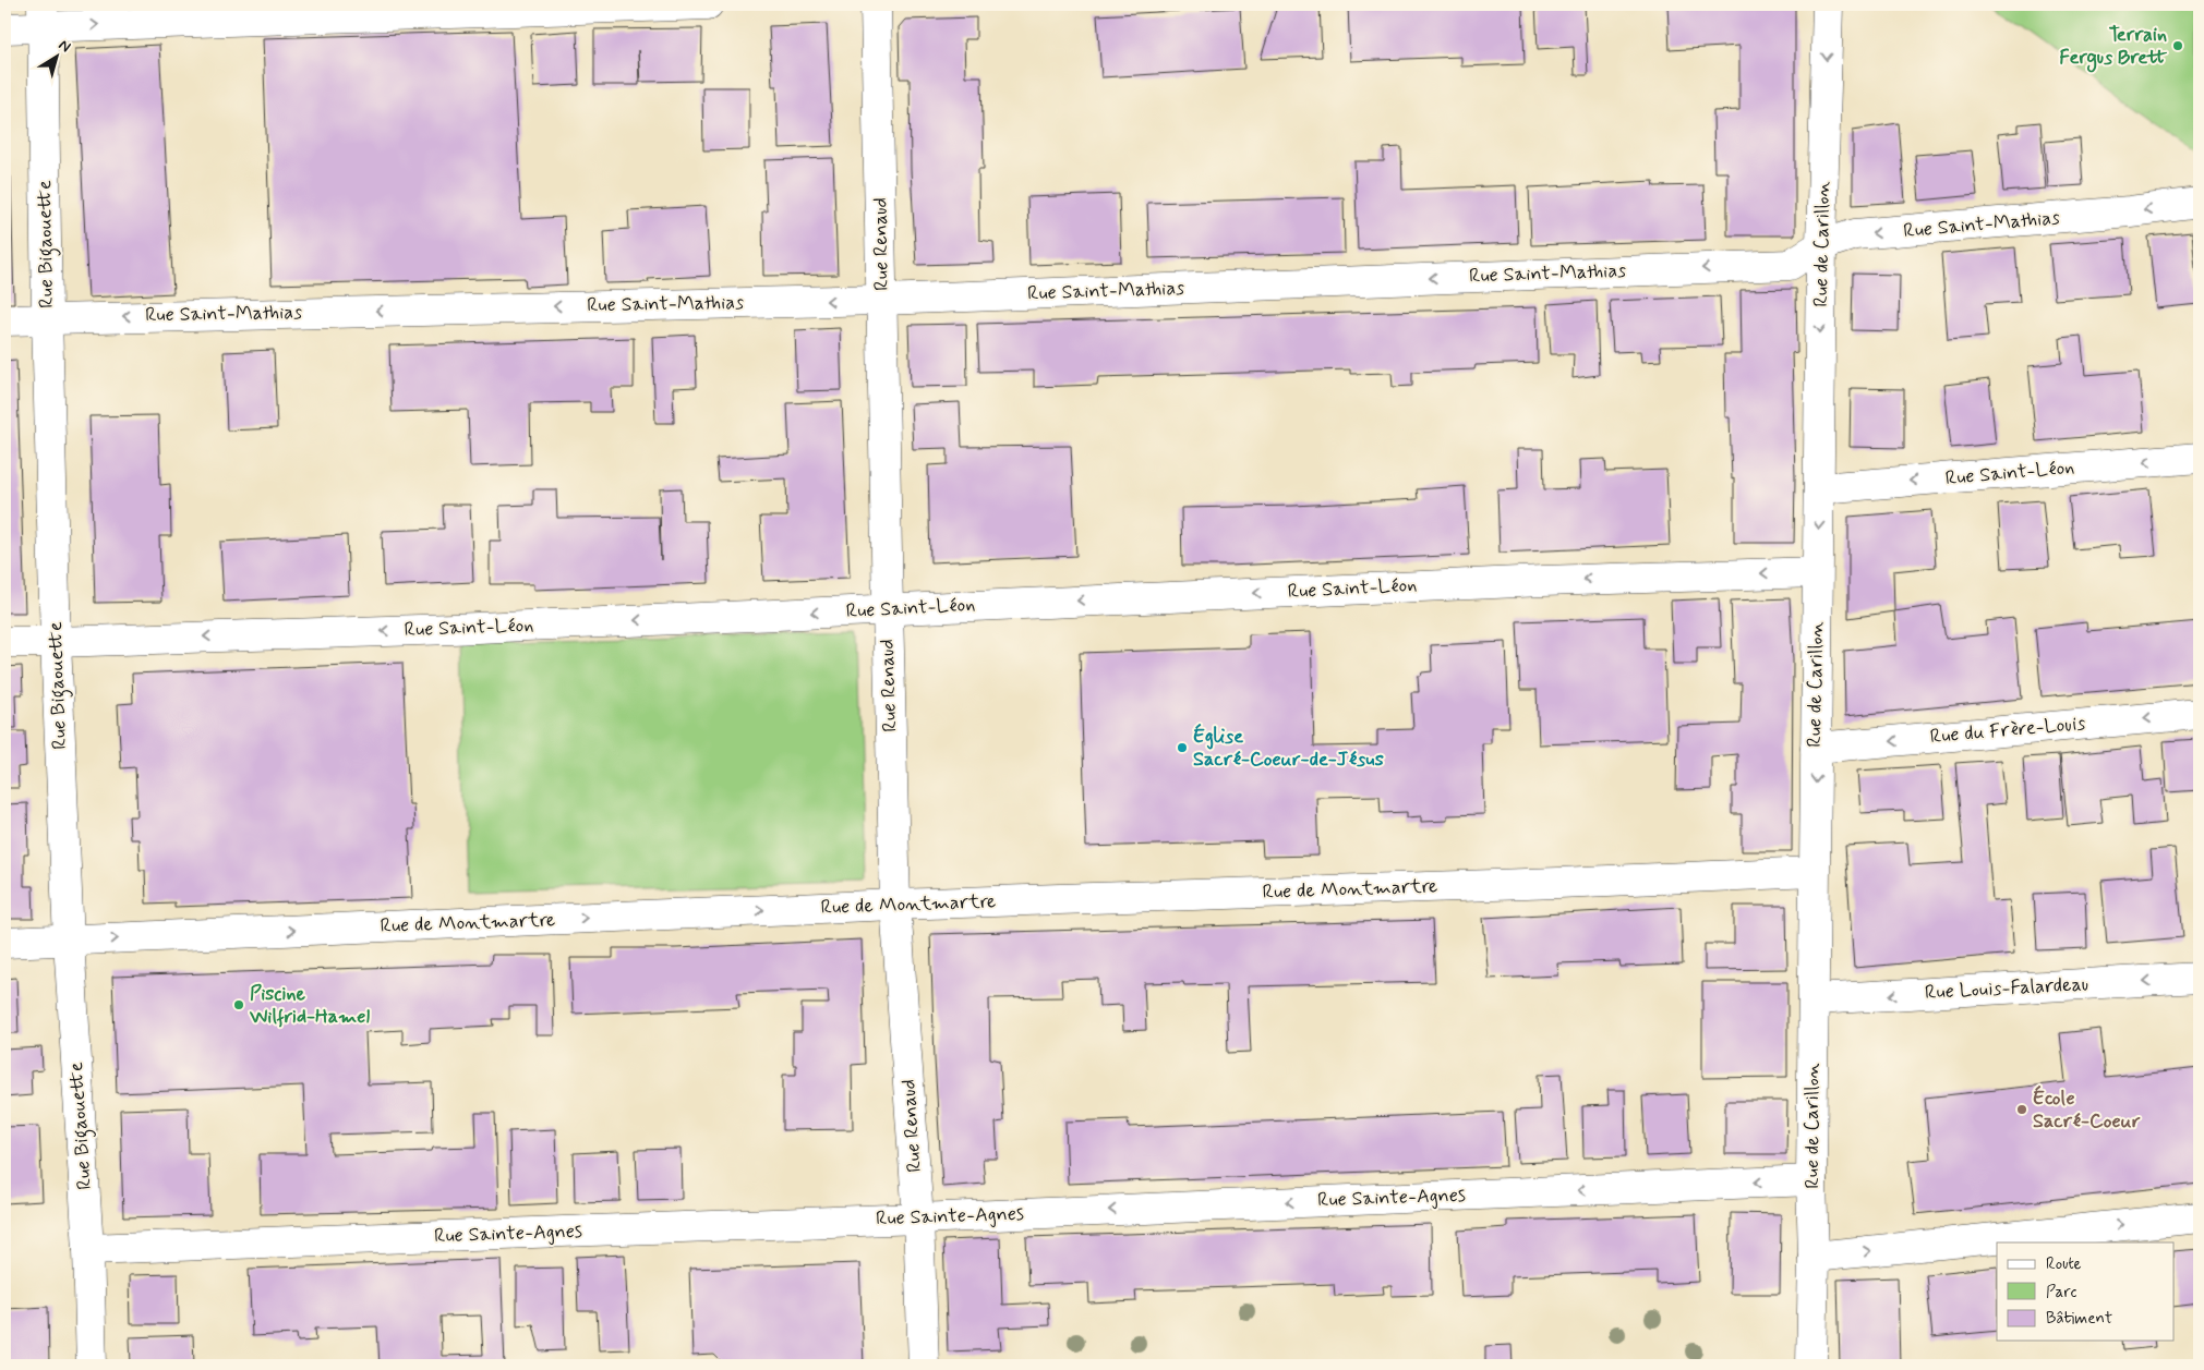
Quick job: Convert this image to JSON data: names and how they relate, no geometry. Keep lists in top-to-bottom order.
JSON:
{
  "streets": {
    "street": [
      "Rue Saint-Mathias",
      "Rue Bigaouette",
      "Rue Renaud",
      "Rue de Carillon",
      "Rue Saint-Léon",
      "Rue du Frère-Louis",
      "Rue de Montmartre",
      "Rue Louis-Falardeau",
      "Rue Sainte-Agnes"
    ]
  },
  "crossings": [
    ["Rue Saint-Mathias", "Rue Bigaouette"],
    ["Rue Saint-Mathias", "Rue Renaud"],
    ["Rue Saint-Mathias", "Rue de Carillon"],
    ["Rue Bigaouette", "Rue Saint-Léon"],
    ["Rue Bigaouette", "Rue de Montmartre"],
    ["Rue Bigaouette", "Rue Sainte-Agnes"],
    ["Rue Renaud", "Rue Saint-Léon"],
    ["Rue Renaud", "Rue de Montmartre"],
    ["Rue Renaud", "Rue Sainte-Agnes"],
    ["Rue de Carillon", "Rue Saint-Léon"],
    ["Rue de Carillon", "Rue du Frère-Louis"],
    ["Rue de Carillon", "Rue de Montmartre"],
    ["Rue de Carillon", "Rue Louis-Falardeau"],
    ["Rue de Carillon", "Rue Sainte-Agnes"]
  ],
  "one_way": [
    "Rue Saint-Mathias",
    "Rue de Carillon",
    "Rue Saint-Léon",
    "Rue du Frère-Louis",
    "Rue de Montmartre",
    "Rue Sainte-Agnes"
  ],
  "places": [
    "Terrain Fergus Brett",
    "Église Sacré-Coeur-de-Jésus",
    "Piscine Wilfrid-Hamel",
    "École Sacré-Coeur"
  ],
  "legend": ["Route", "Parc", "Bâtiment"],
  "north": "top right"
}
